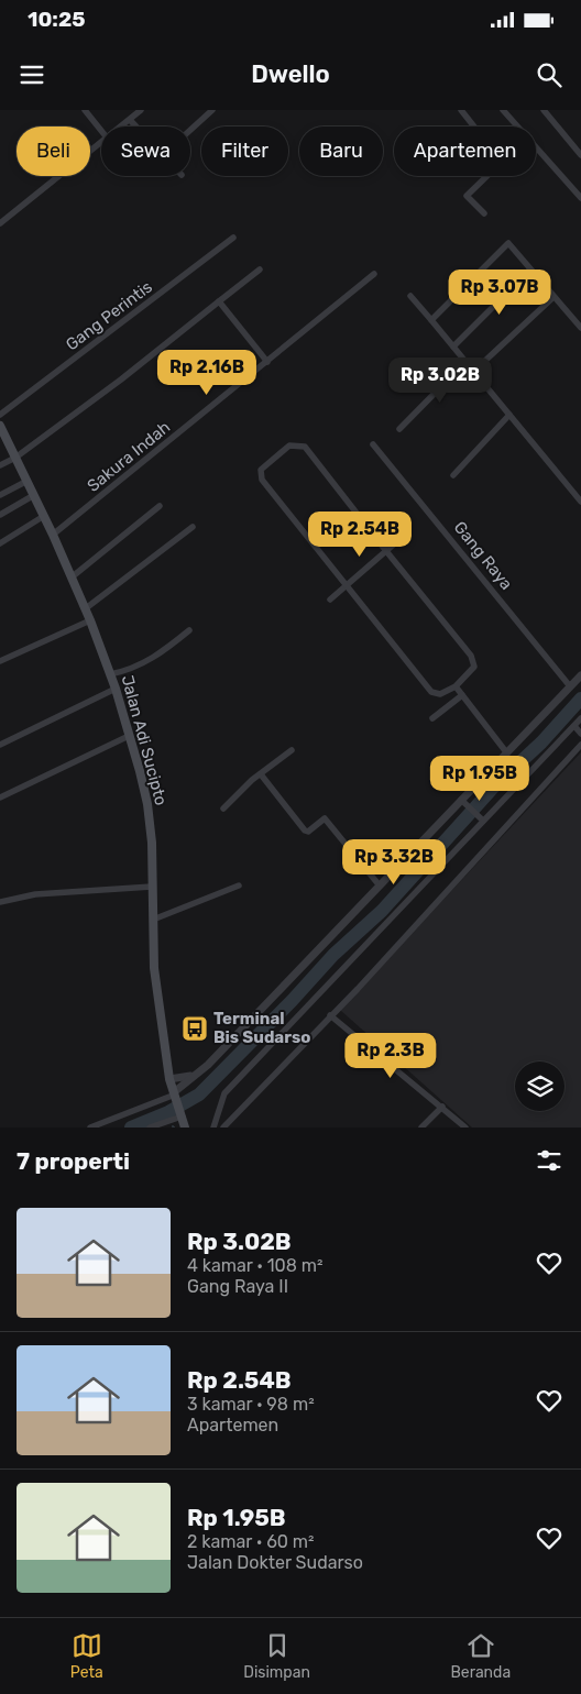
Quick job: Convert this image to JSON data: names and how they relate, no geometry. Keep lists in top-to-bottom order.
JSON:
{
  "streets": {
    "main road": ["Jalan Adi Sucipto"],
    "street": ["Gang Perintis", "Sakura Indah", "Gang Raya"]
  },
  "crossings": [
    ["Sakura Indah", "Jalan Adi Sucipto"]
  ],
  "places": {
    "bus stop": ["Terminal Bis Sudarso"]
  },
  "page": {
    "status": "10:25",
    "header": "Dwello",
    "chip": [
      "Beli",
      "Sewa",
      "Filter",
      "Baru",
      "Apartemen"
    ],
    "price": [
      "Rp 3.07B",
      "Rp 2.16B",
      "Rp 3.02B",
      "Rp 2.54B",
      "Rp 1.95B",
      "Rp 3.32B",
      "Rp 2.3B"
    ],
    "heading": "7 properti",
    "list": [
      {
        "name": "Rp 3.02B",
        "note": "4 kamar · 108 m² · Gang Raya II"
      },
      {
        "name": "Rp 2.54B",
        "note": "3 kamar · 98 m² · Apartemen"
      },
      {
        "name": "Rp 1.95B",
        "note": "2 kamar · 60 m² · Jalan Dokter Sudarso"
      }
    ],
    "tabs": ["Peta", "Disimpan", "Beranda"]
  }
}
